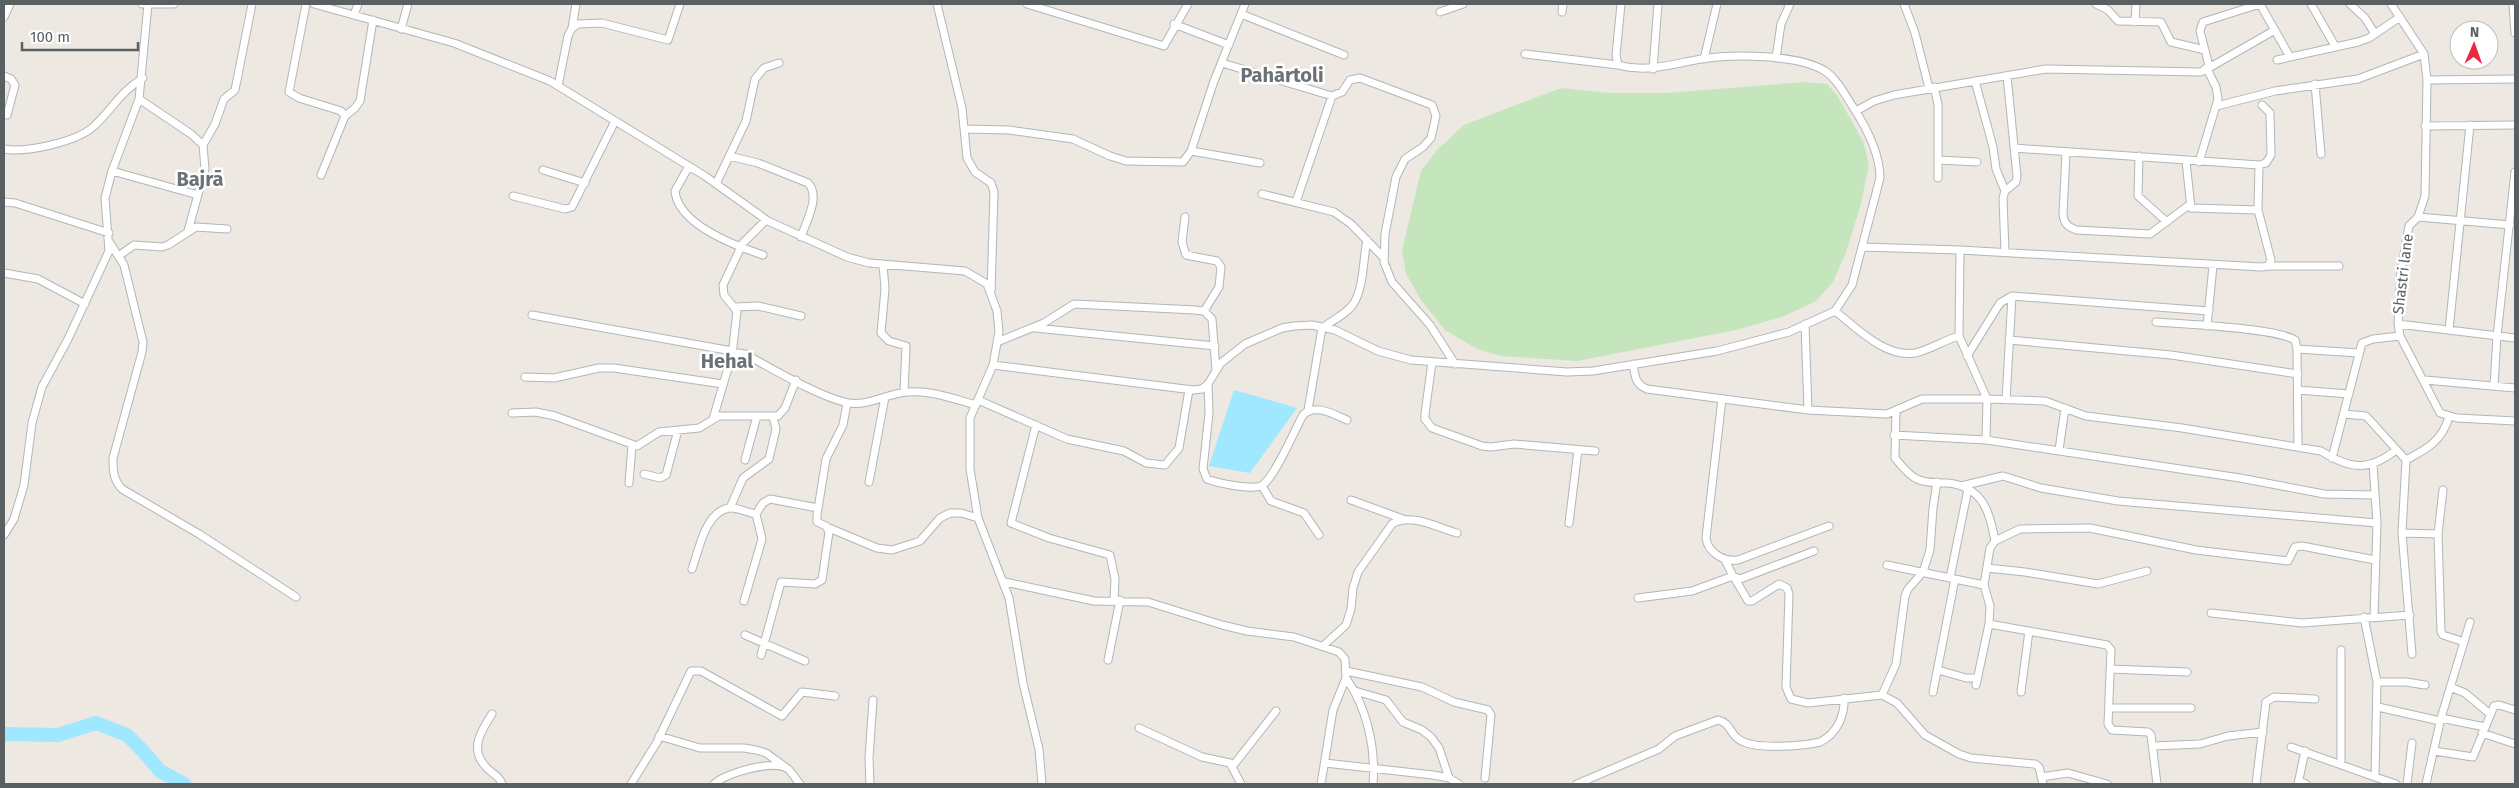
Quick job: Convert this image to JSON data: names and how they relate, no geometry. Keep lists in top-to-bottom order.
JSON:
{
  "streets": {
    "street": ["Shastri lane"]
  },
  "districts": ["Pahārtoli", "Bajrā", "Hehal"],
  "scale_bar": "100 m",
  "north": "top"
}
